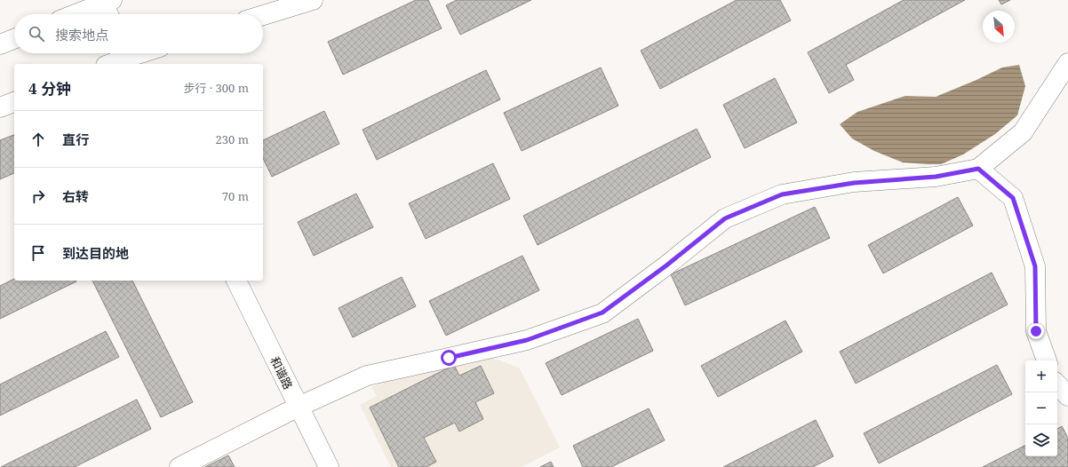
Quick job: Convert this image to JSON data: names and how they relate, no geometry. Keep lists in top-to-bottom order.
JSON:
{
  "streets": {
    "street": ["和谐路"]
  },
  "north": "bottom right",
  "page": {
    "search": "搜索地点",
    "heading": ["4 分钟", "步行 · 300 m"],
    "list": [
      ["直行", "230 m"],
      ["右转", "70 m"],
      "到达目的地"
    ],
    "map_buttons": ["+", "−"]
  }
}
